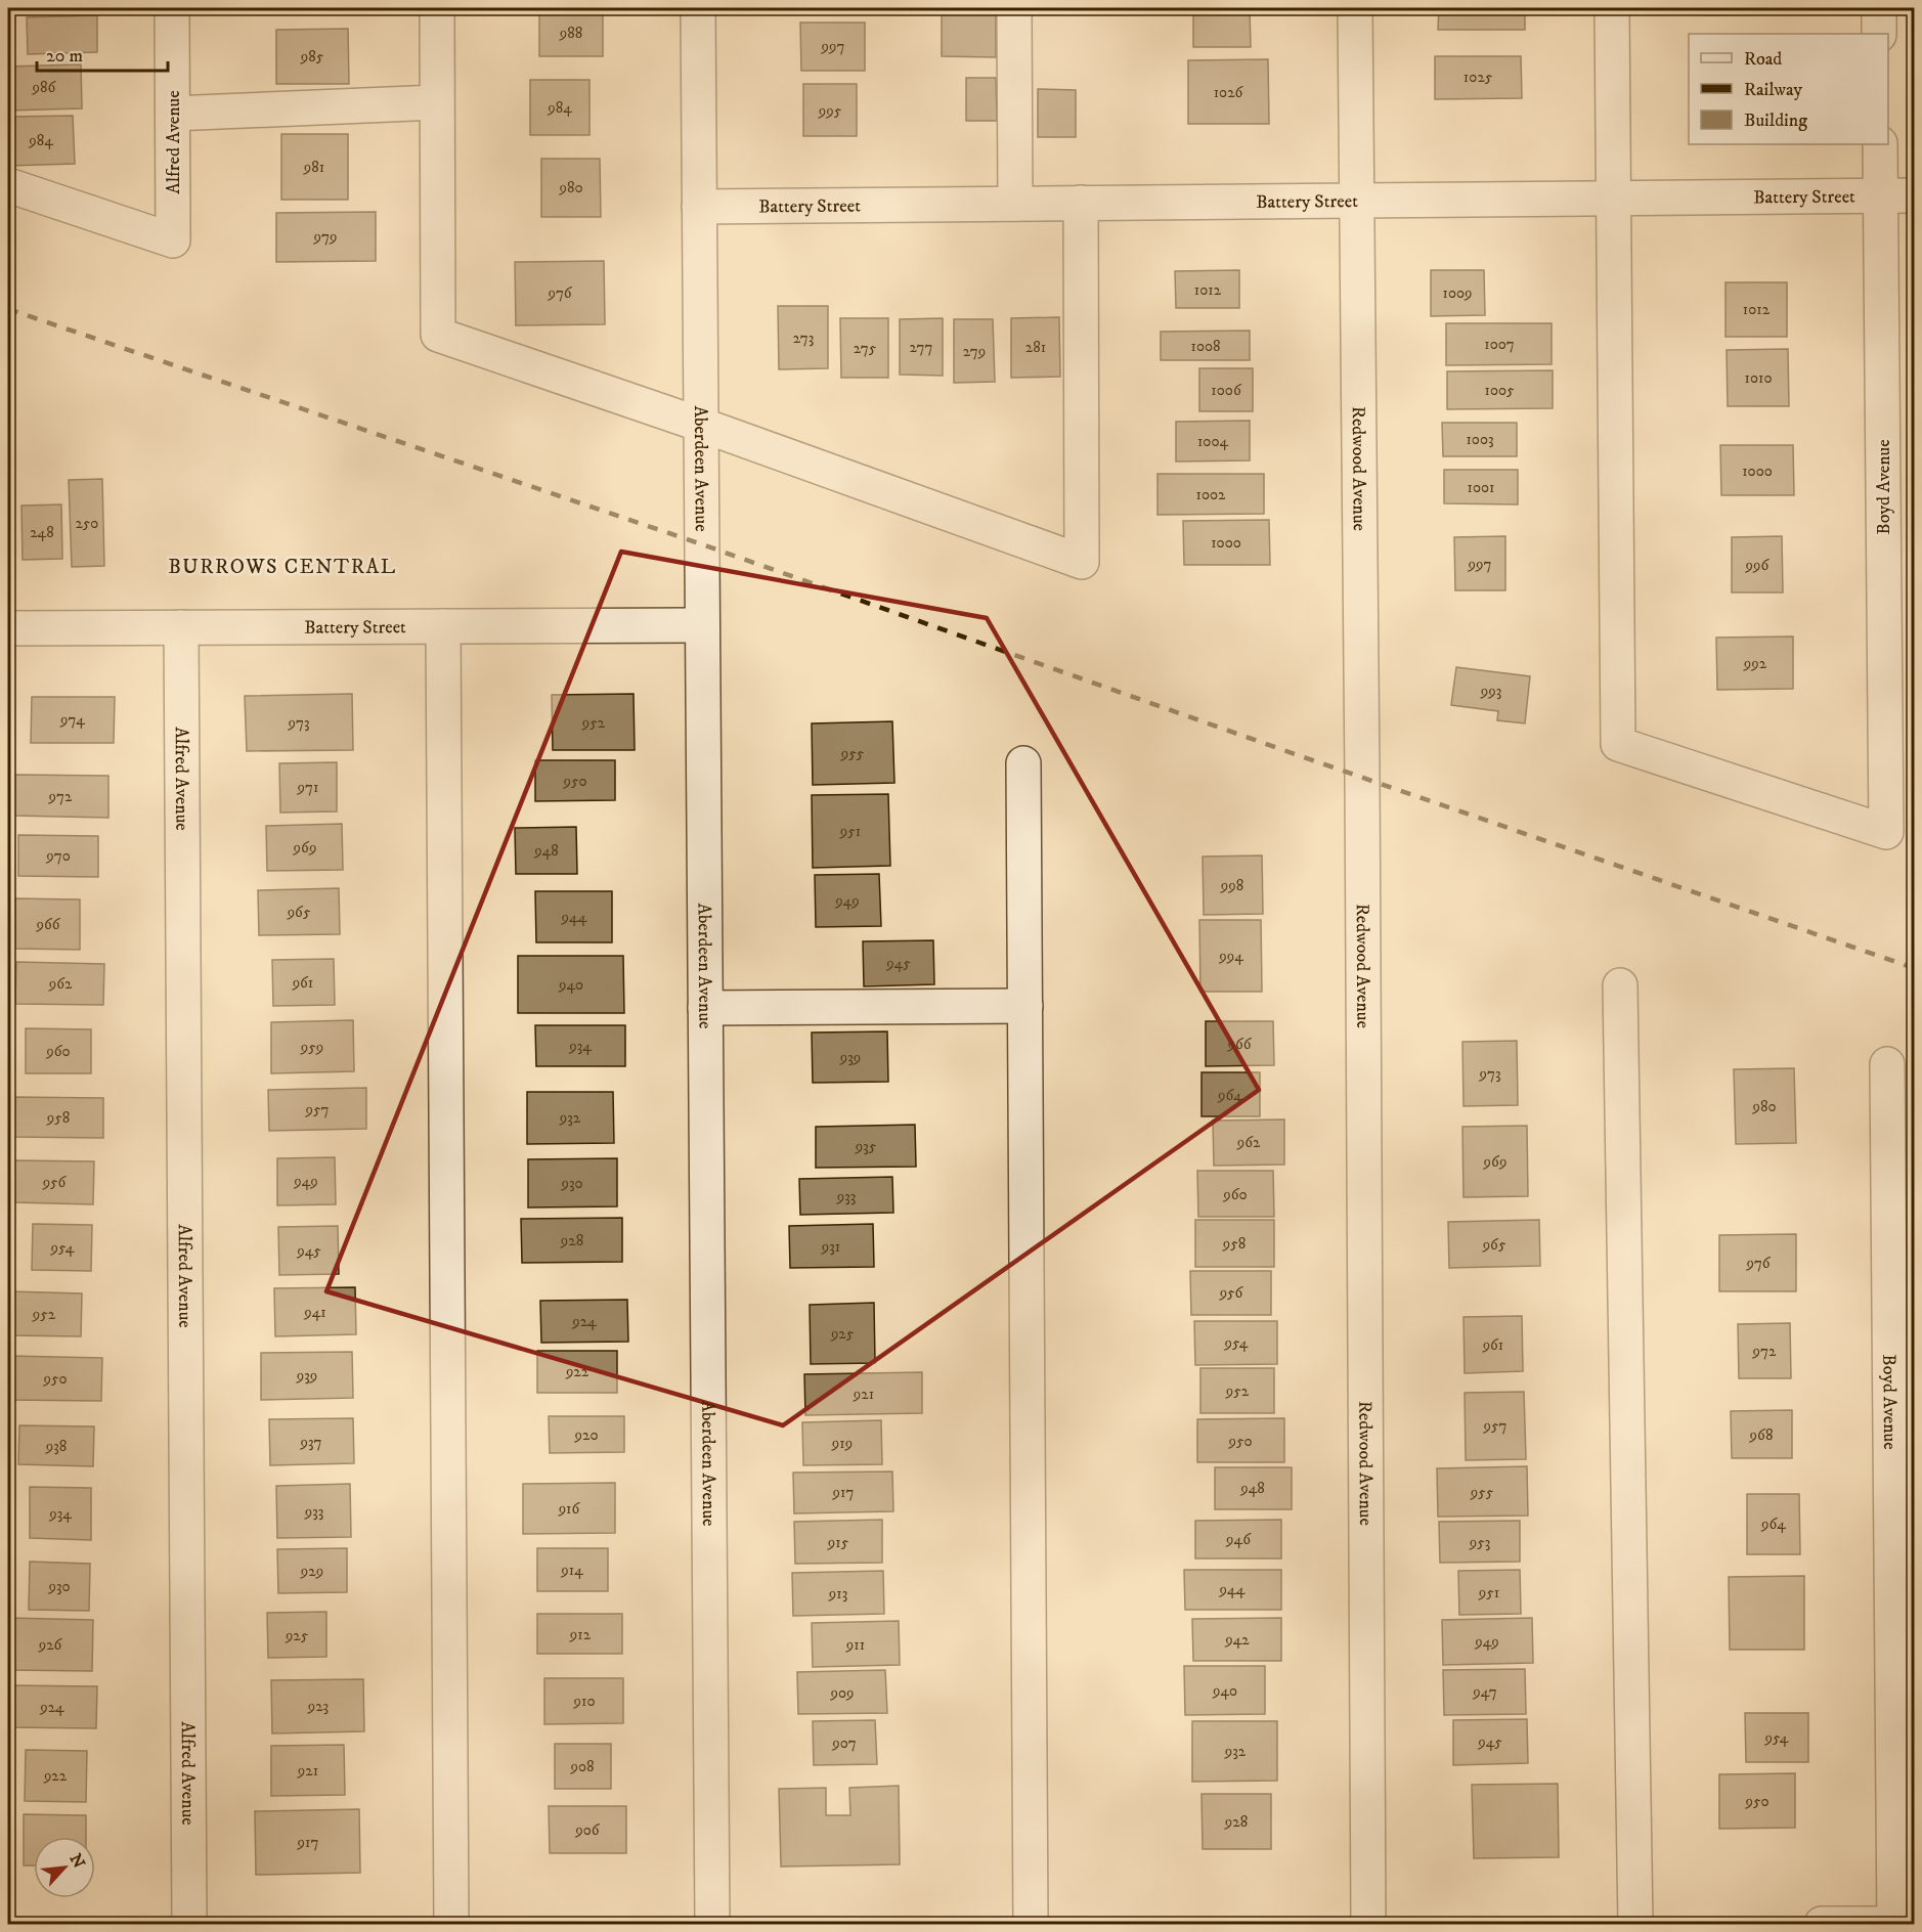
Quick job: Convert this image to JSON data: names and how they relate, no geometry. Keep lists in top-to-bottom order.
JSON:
{
  "streets": {
    "street": [
      "Alfred Avenue",
      "Battery Street",
      "Aberdeen Avenue",
      "Redwood Avenue",
      "Boyd Avenue"
    ]
  },
  "crossings": [
    ["Alfred Avenue", "Battery Street"],
    ["Battery Street", "Aberdeen Avenue"],
    ["Battery Street", "Redwood Avenue"],
    ["Battery Street", "Boyd Avenue"]
  ],
  "districts": ["BURROWS CENTRAL"],
  "house_numbers": [
    "988",
    "997",
    "985",
    "1025",
    "986",
    "1026",
    "984",
    "995",
    "984",
    "981",
    "980",
    "979",
    "1012",
    "976",
    "1009",
    "1012",
    "273",
    "1007",
    "1008",
    "277",
    "281",
    "275",
    "279",
    "1010",
    "1006",
    "1005",
    "1003",
    "1004",
    "1000",
    "1001",
    "1002",
    "250",
    "248",
    "1000",
    "997",
    "996",
    "992",
    "993",
    "974",
    "973",
    "952",
    "955",
    "950",
    "971",
    "972",
    "951",
    "969",
    "948",
    "970",
    "998",
    "949",
    "965",
    "944",
    "966",
    "994",
    "945",
    "961",
    "962",
    "940",
    "966",
    "934",
    "959",
    "960",
    "939",
    "973",
    "964",
    "980",
    "957",
    "958",
    "932",
    "962",
    "935",
    "969",
    "949",
    "956",
    "930",
    "960",
    "933",
    "928",
    "958",
    "965",
    "931",
    "954",
    "945",
    "976",
    "956",
    "941",
    "952",
    "924",
    "925",
    "954",
    "961",
    "972",
    "922",
    "939",
    "950",
    "952",
    "921",
    "957",
    "920",
    "968",
    "950",
    "937",
    "919",
    "938",
    "948",
    "917",
    "955",
    "916",
    "933",
    "934",
    "964",
    "946",
    "915",
    "953",
    "914",
    "929",
    "930",
    "944",
    "951",
    "913",
    "912",
    "925",
    "942",
    "949",
    "926",
    "911",
    "940",
    "947",
    "909",
    "910",
    "923",
    "924",
    "954",
    "945",
    "907",
    "932",
    "908",
    "921",
    "922",
    "950",
    "928",
    "906",
    "917"
  ],
  "legend": ["Road", "Railway", "Building"],
  "scale_bar": "20 m",
  "north": "top right"
}
